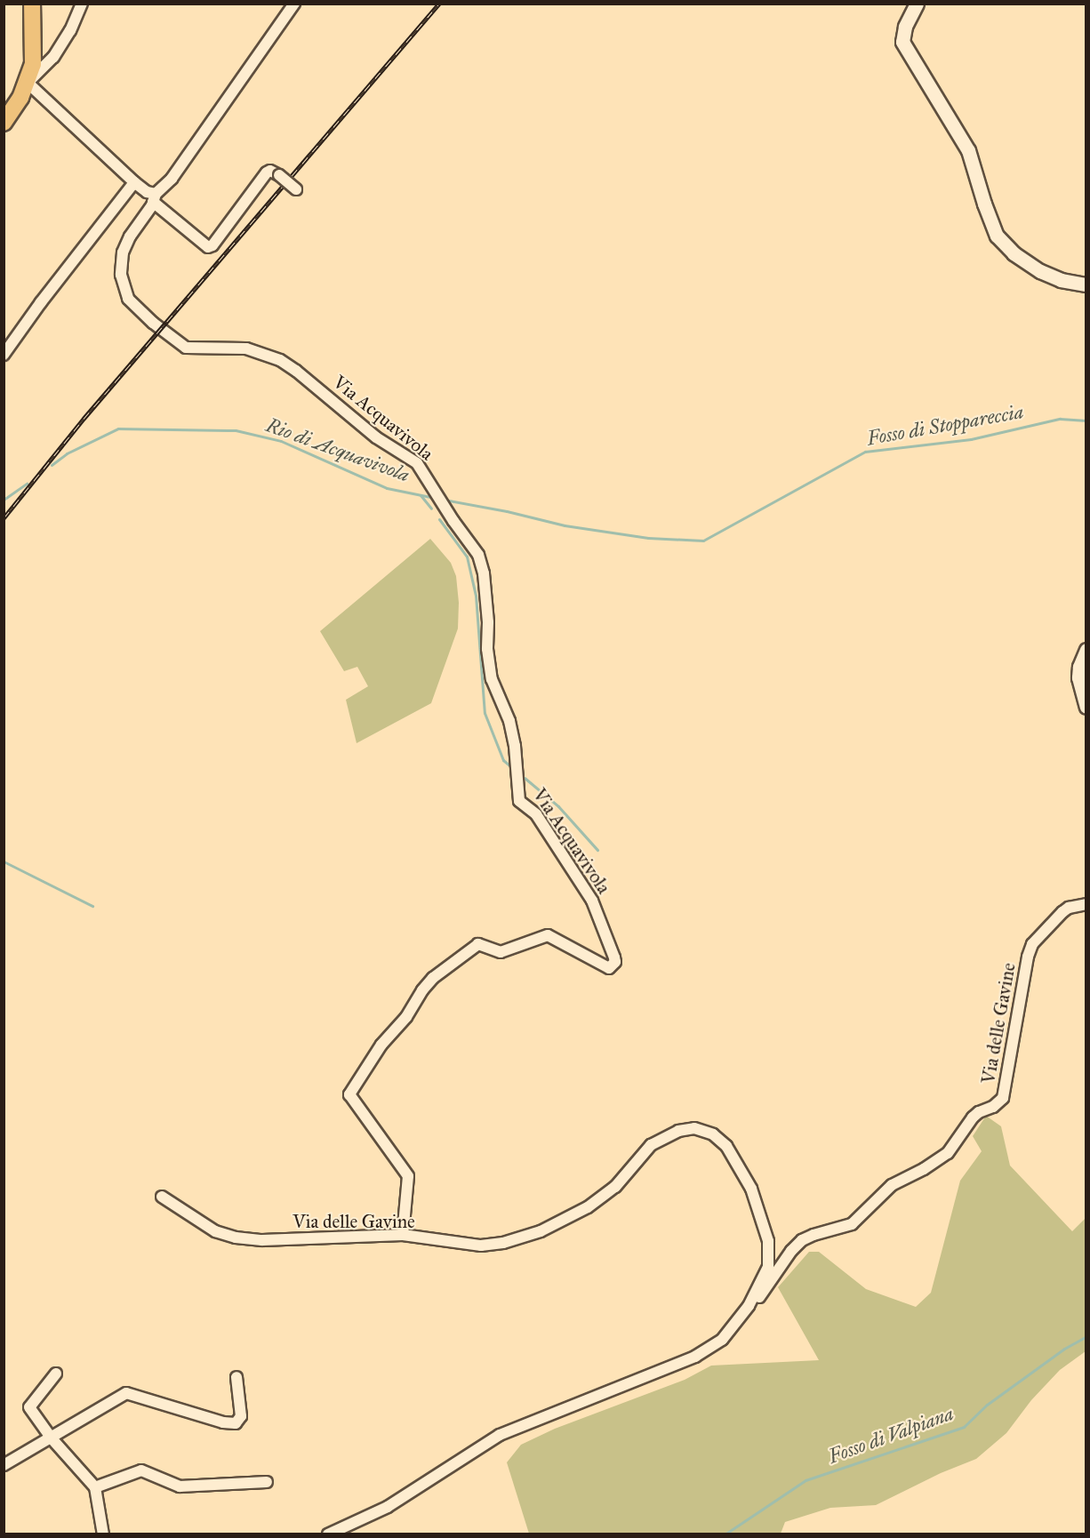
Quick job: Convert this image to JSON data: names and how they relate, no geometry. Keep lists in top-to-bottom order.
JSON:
{
  "streets": {
    "street": ["Via Acquavivola", "Via delle Gavine"]
  },
  "crossings": [
    ["Via Acquavivola", "Via delle Gavine"]
  ],
  "water": ["Fosso di Stoppareccia", "Rio di Acquavivola", "Fosso di Valpiana"]
}
